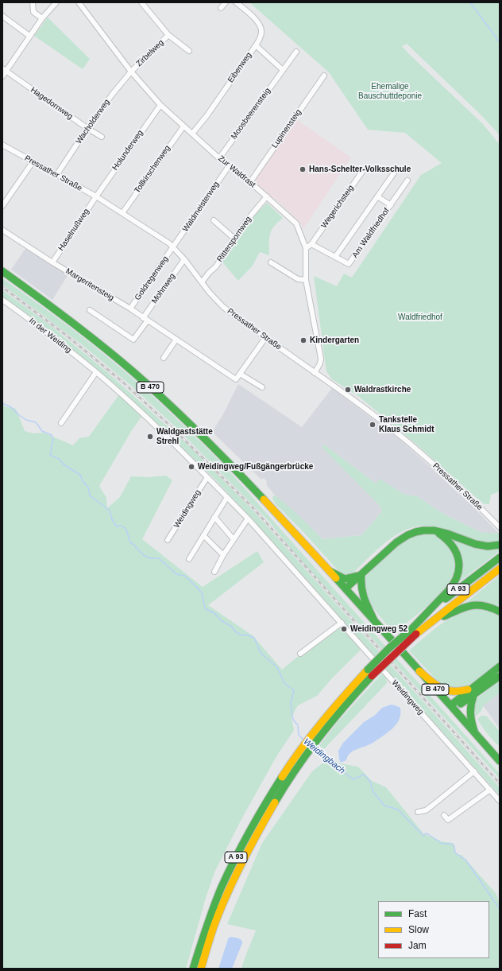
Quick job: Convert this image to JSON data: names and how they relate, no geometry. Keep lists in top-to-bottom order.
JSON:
{
  "streets": {
    "main road": ["B 470", "A 93"],
    "street": [
      "Zirbelweg",
      "Eibenweg",
      "Hagedornweg",
      "Moosbeerensteig",
      "Wacholderweg",
      "Lupinensteig",
      "Holunderweg",
      "Tollkirschenweg",
      "Zur Waldrast",
      "Pressather Straße",
      "Waldmeisterweg",
      "Wegerichsteig",
      "Haselnußweg",
      "Am Waldfriedhof",
      "Ritterspornweg",
      "Goldregenweg",
      "Margeritensteig",
      "Mohnweg",
      "In der Weiding",
      "Weidingweg"
    ]
  },
  "crossings": [
    ["Zirbelweg", "Wacholderweg"],
    ["Zirbelweg", "Zur Waldrast"],
    ["Eibenweg", "Zur Waldrast"],
    ["Hagedornweg", "Wacholderweg"],
    ["Moosbeerensteig", "Zur Waldrast"],
    ["Wacholderweg", "Zur Waldrast"],
    ["Wacholderweg", "Pressather Straße"],
    ["Lupinensteig", "Zur Waldrast"],
    ["Holunderweg", "Zur Waldrast"],
    ["Holunderweg", "Pressather Straße"],
    ["Holunderweg", "Haselnußweg"],
    ["Tollkirschenweg", "Zur Waldrast"],
    ["Tollkirschenweg", "Pressather Straße"],
    ["Zur Waldrast", "Pressather Straße"],
    ["Zur Waldrast", "Waldmeisterweg"],
    ["Zur Waldrast", "Ritterspornweg"],
    ["Pressather Straße", "Waldmeisterweg"],
    ["Pressather Straße", "Haselnußweg"],
    ["Pressather Straße", "Ritterspornweg"],
    ["Pressather Straße", "Goldregenweg"],
    ["Pressather Straße", "Mohnweg"],
    ["Waldmeisterweg", "Goldregenweg"],
    ["Wegerichsteig", "Am Waldfriedhof"],
    ["Haselnußweg", "Margeritensteig"],
    ["Goldregenweg", "Margeritensteig"],
    ["Margeritensteig", "Mohnweg"],
    ["In der Weiding", "Weidingweg"]
  ],
  "water": ["Weidingbach"],
  "parks": ["Ehemalige Bauschuttdeponie", "Waldfriedhof"],
  "places": [
    "Hans-Schelter-Volksschule",
    "Kindergarten",
    "Waldrastkirche",
    "Tankstelle Klaus Schmidt",
    "Waldgaststätte Strehl",
    "Weidingweg/Fußgängerbrücke",
    "Weidingweg 52"
  ],
  "legend": ["Fast", "Slow", "Jam"]
}
